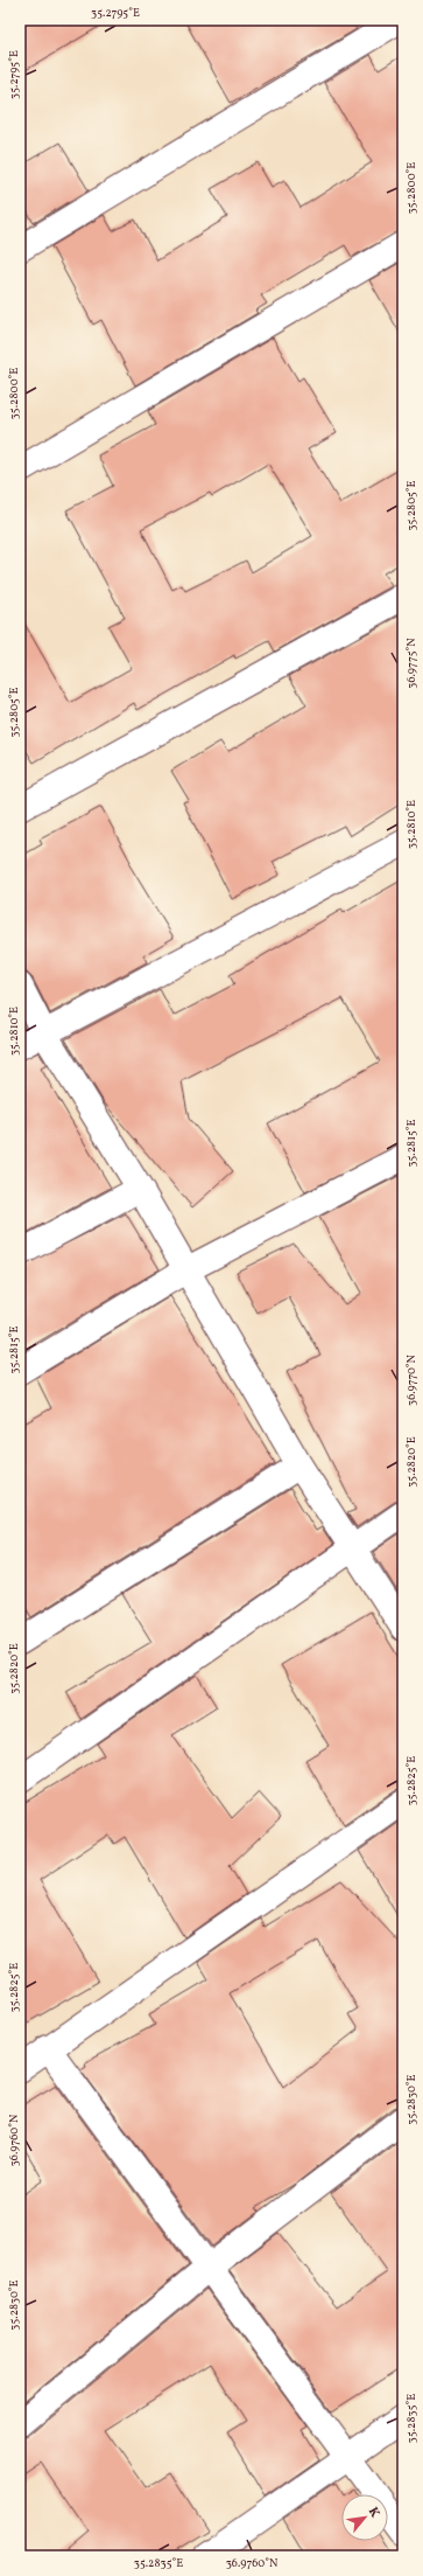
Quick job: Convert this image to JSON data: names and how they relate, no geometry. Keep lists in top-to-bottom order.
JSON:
{
  "north": "top right",
  "coordinates": [
    "35.2795°E",
    "35.2800°E",
    "35.2805°E",
    "36.9775°N",
    "35.2810°E",
    "35.2815°E",
    "36.9770°N",
    "35.2820°E",
    "35.2825°E",
    "35.2830°E",
    "36.9760°N",
    "35.2835°E"
  ]
}
